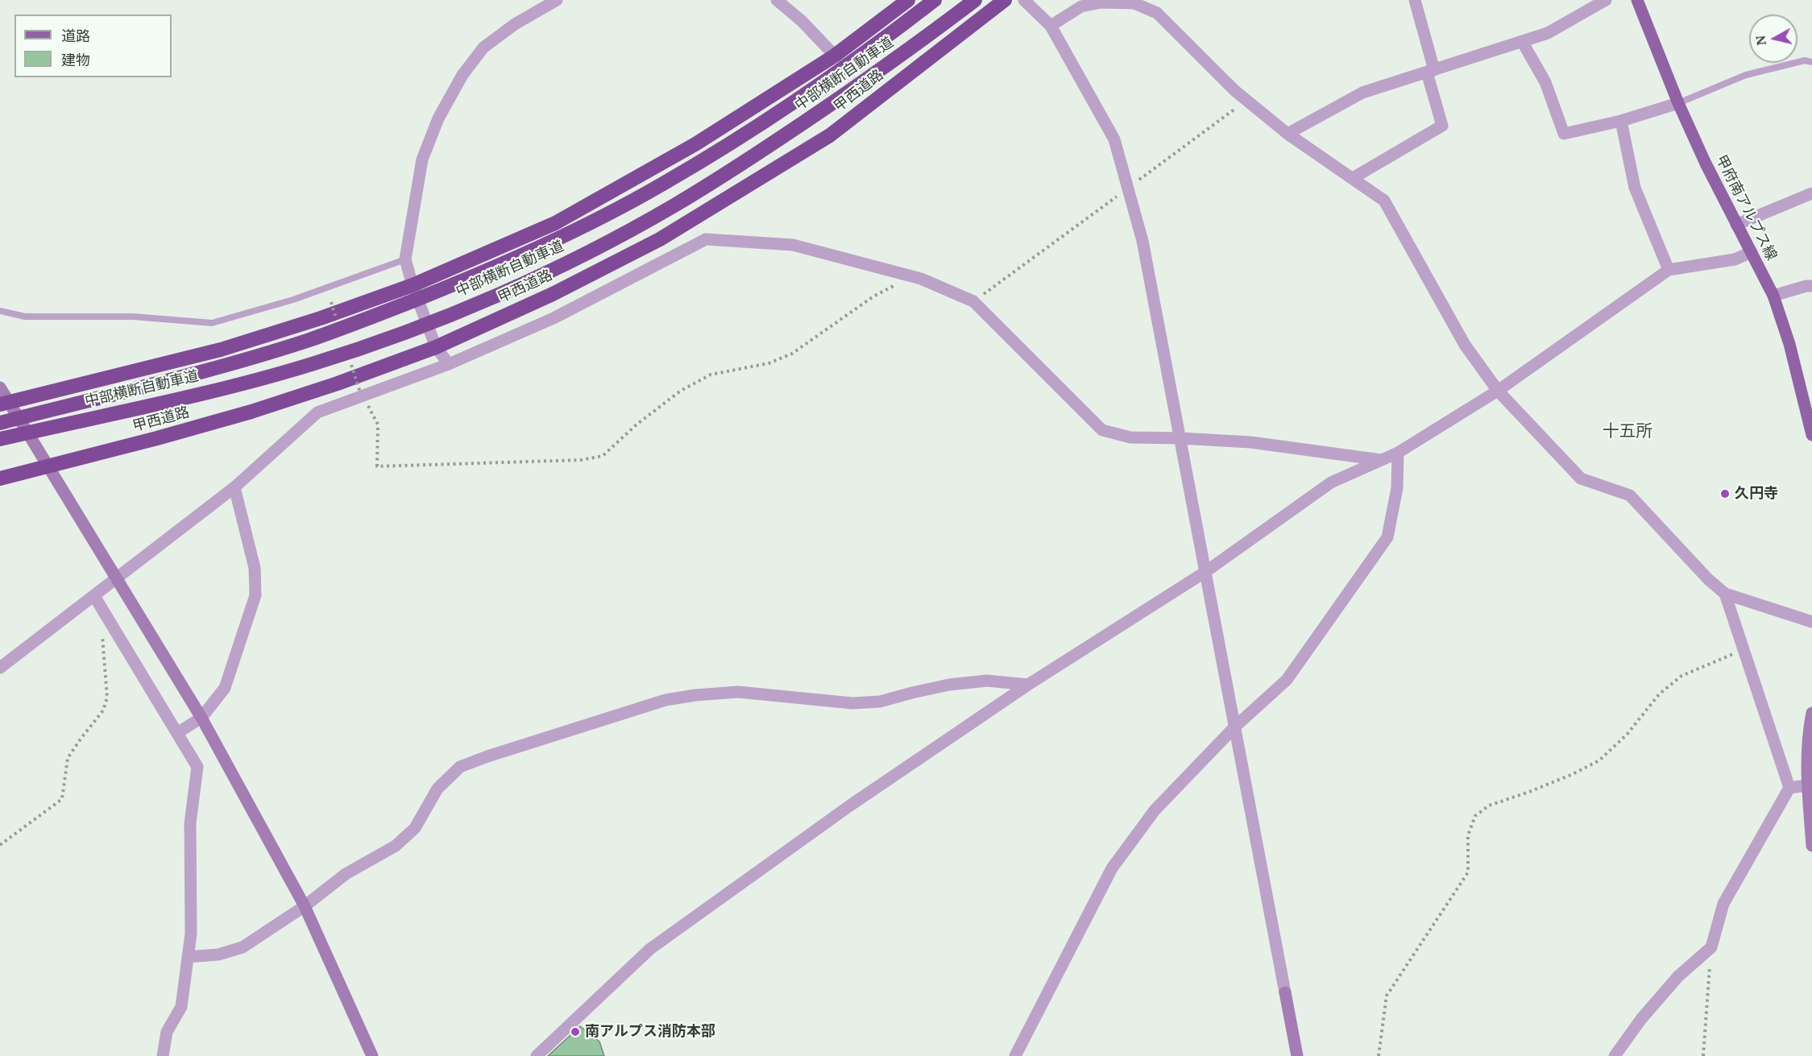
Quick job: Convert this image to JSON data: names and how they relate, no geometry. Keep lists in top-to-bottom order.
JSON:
{
  "streets": {
    "highway": ["中部横断自動車道", "甲西道路"],
    "main road": ["甲府南アルプス線"]
  },
  "districts": ["十五所"],
  "places": ["久円寺", "南アルプス消防本部"],
  "legend": ["道路", "建物"],
  "north": "left"
}
